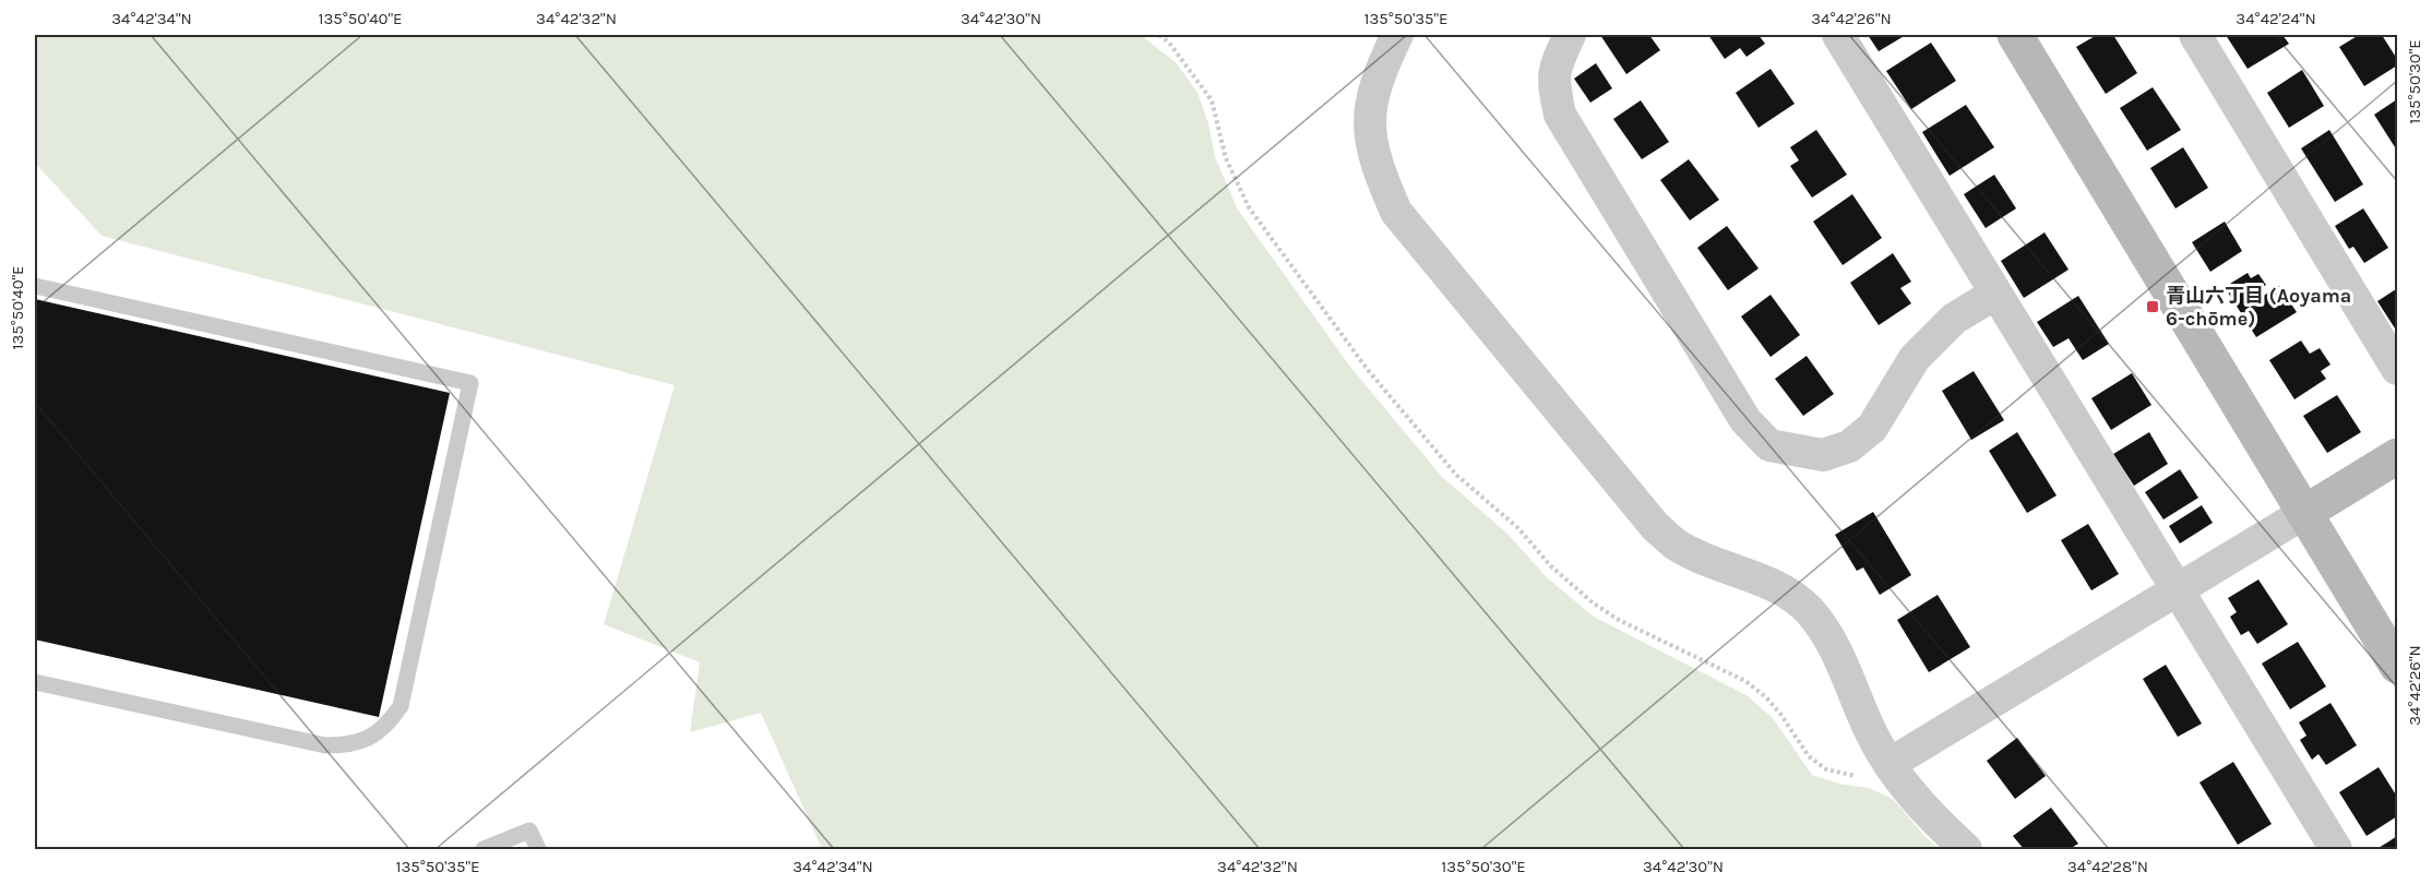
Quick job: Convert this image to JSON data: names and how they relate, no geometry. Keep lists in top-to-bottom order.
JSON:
{
  "places": {
    "transit": ["青山六丁目 (Aoyama 6-chōme)"]
  },
  "coordinates": [
    "34°42'34\"N",
    "135°50'40\"E",
    "34°42'32\"N",
    "34°42'30\"N",
    "135°50'35\"E",
    "34°42'26\"N",
    "34°42'24\"N",
    "135°50'30\"E",
    "34°42'28\"N"
  ]
}
